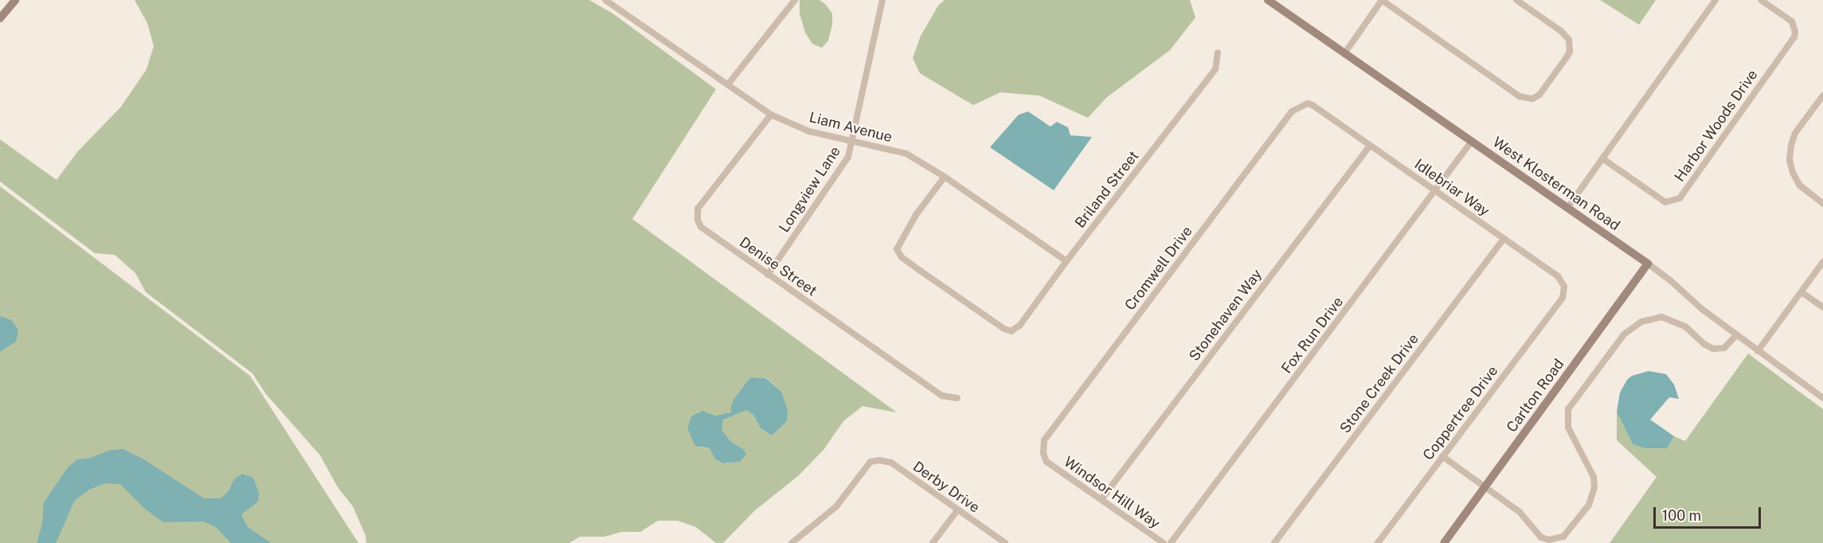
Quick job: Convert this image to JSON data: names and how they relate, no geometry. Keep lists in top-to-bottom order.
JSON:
{
  "streets": {
    "street": [
      "Harbor Woods Drive",
      "Liam Avenue",
      "West Klosterman Road",
      "Idlebriar Way",
      "Longview Lane",
      "Briland Street",
      "Denise Street",
      "Cromwell Drive",
      "Stonehaven Way",
      "Fox Run Drive",
      "Stone Creek Drive",
      "Carlton Road",
      "Coppertree Drive",
      "Derby Drive",
      "Windsor Hill Way"
    ]
  },
  "crossings": [
    ["Liam Avenue", "Longview Lane"],
    ["Liam Avenue", "Briland Street"],
    ["Liam Avenue", "Denise Street"],
    ["West Klosterman Road", "Fox Run Drive"],
    ["West Klosterman Road", "Carlton Road"],
    ["Idlebriar Way", "Cromwell Drive"],
    ["Idlebriar Way", "Stonehaven Way"],
    ["Idlebriar Way", "Fox Run Drive"],
    ["Idlebriar Way", "Stone Creek Drive"],
    ["Idlebriar Way", "Coppertree Drive"],
    ["Longview Lane", "Denise Street"],
    ["Cromwell Drive", "Windsor Hill Way"],
    ["Stonehaven Way", "Windsor Hill Way"]
  ],
  "scale_bar": "100 m"
}
